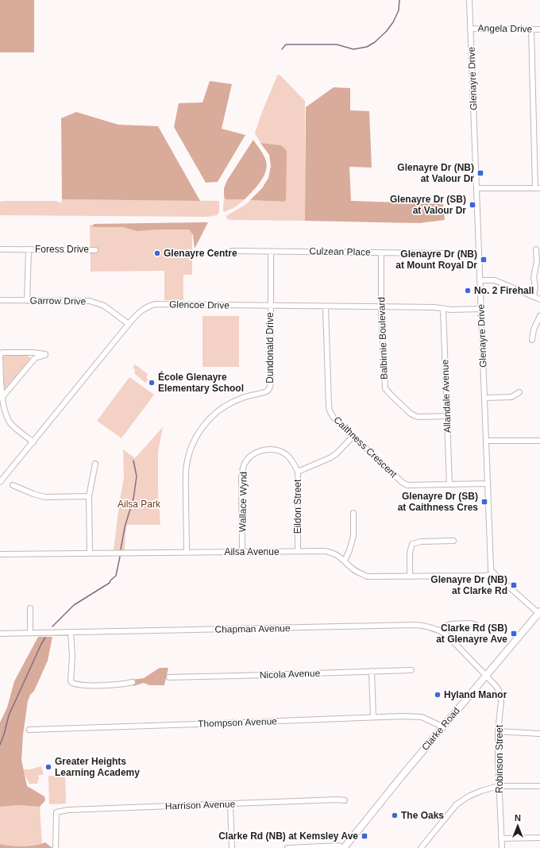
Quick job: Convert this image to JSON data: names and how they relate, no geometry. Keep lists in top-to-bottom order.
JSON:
{
  "streets": {
    "main road": ["Clarke Road"],
    "street": [
      "Angela Drive",
      "Glenayre Drive",
      "Foress Drive",
      "Culzean Place",
      "Garrow Drive",
      "Glencoe Drive",
      "Balbirnie Boulevard",
      "Dundonald Drive",
      "Allandale Avenue",
      "Caithness Crescent",
      "Wallace Wynd",
      "Eildon Street",
      "Ailsa Avenue",
      "Chapman Avenue",
      "Nicola Avenue",
      "Thompson Avenue",
      "Robinson Street",
      "Harrison Avenue"
    ]
  },
  "crossings": [
    ["Angela Drive", "Glenayre Drive"],
    ["Glenayre Drive", "Glencoe Drive"],
    ["Glenayre Drive", "Caithness Crescent"],
    ["Glenayre Drive", "Ailsa Avenue"],
    ["Foress Drive", "Garrow Drive"],
    ["Culzean Place", "Balbirnie Boulevard"],
    ["Culzean Place", "Dundonald Drive"],
    ["Garrow Drive", "Glencoe Drive"],
    ["Glencoe Drive", "Balbirnie Boulevard"],
    ["Glencoe Drive", "Dundonald Drive"],
    ["Glencoe Drive", "Allandale Avenue"],
    ["Glencoe Drive", "Caithness Crescent"],
    ["Balbirnie Boulevard", "Allandale Avenue"],
    ["Dundonald Drive", "Ailsa Avenue"],
    ["Allandale Avenue", "Caithness Crescent"],
    ["Caithness Crescent", "Eildon Street"],
    ["Wallace Wynd", "Eildon Street"],
    ["Wallace Wynd", "Ailsa Avenue"],
    ["Eildon Street", "Ailsa Avenue"],
    ["Chapman Avenue", "Clarke Road"],
    ["Chapman Avenue", "Robinson Street"],
    ["Thompson Avenue", "Clarke Road"],
    ["Clarke Road", "Robinson Street"]
  ],
  "parks": ["Ailsa Park"],
  "places": {
    "transit": [
      "Glenayre Dr (NB) at Valour Dr",
      "Glenayre Dr (SB) at Valour Dr",
      "Glenayre Dr (NB) at Mount Royal Dr",
      "Glenayre Dr (SB) at Caithness Cres",
      "Glenayre Dr (NB) at Clarke Rd",
      "Clarke Rd (SB) at Glenayre Ave",
      "Clarke Rd (NB) at Kemsley Ave"
    ],
    "other": [
      "Glenayre Centre",
      "No. 2 Firehall",
      "École Glenayre Elementary School",
      "Hyland Manor",
      "Greater Heights Learning Academy",
      "The Oaks"
    ]
  },
  "north": "top"
}
